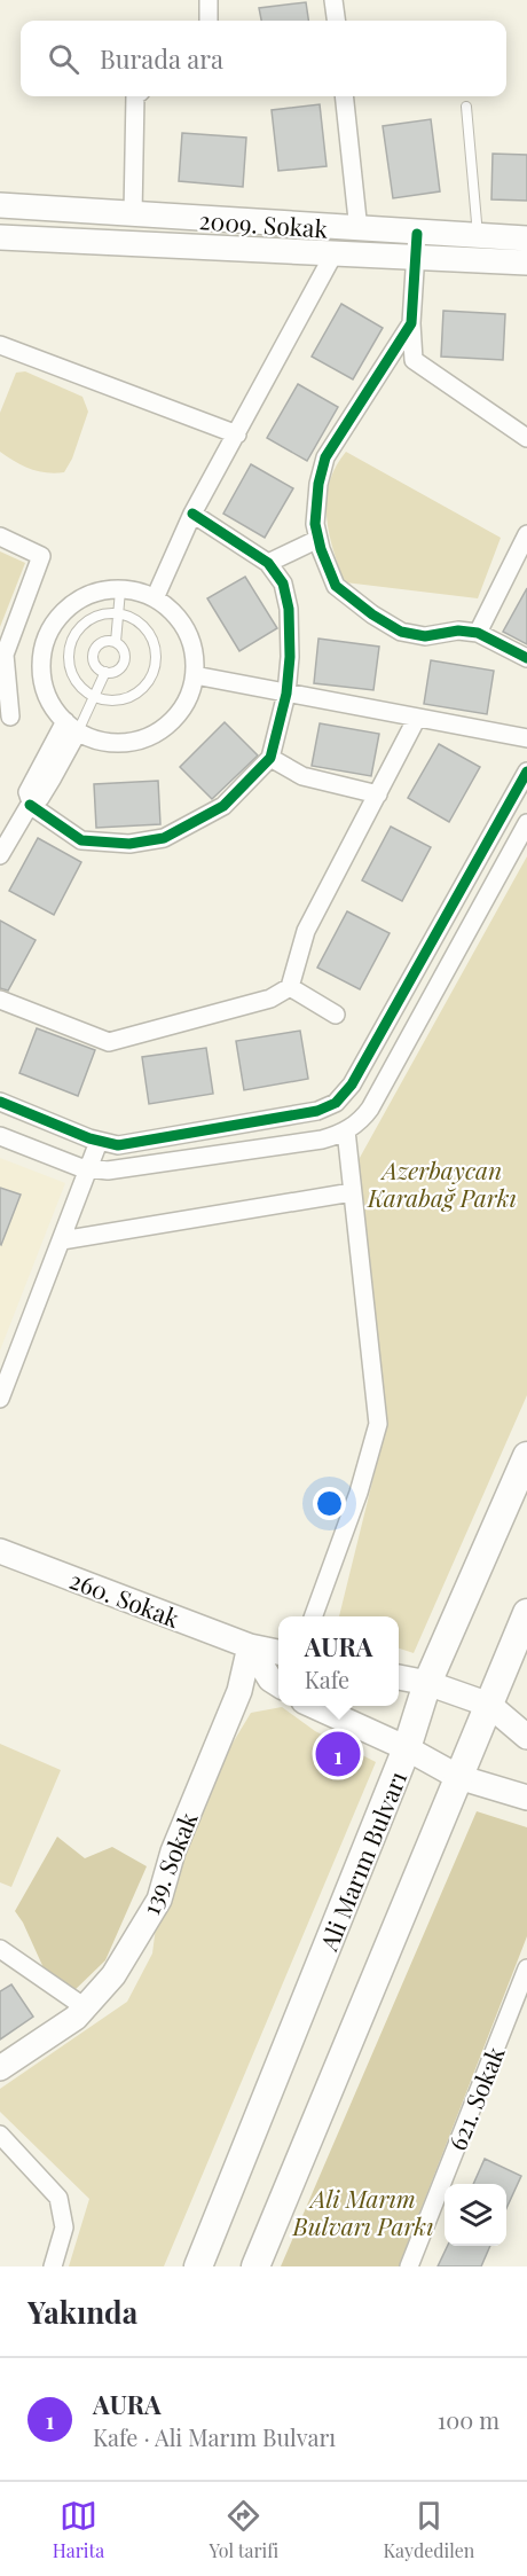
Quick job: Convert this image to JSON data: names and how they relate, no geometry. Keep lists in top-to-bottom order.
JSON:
{
  "streets": {
    "main road": ["Ali Marım Bulvarı"],
    "street": [
      "2009. Sokak",
      "260. Sokak",
      "139. Sokak",
      "621. Sokak"
    ]
  },
  "crossings": [
    ["260. Sokak", "139. Sokak"]
  ],
  "parks": ["Azerbaycan Karabağ Parkı", "Ali Marım Bulvarı Parkı"],
  "page": {
    "search": "Burada ara",
    "popup": ["AURA", "Kafe"],
    "pins": "1",
    "heading": "Yakında",
    "list": [
      {
        "mark": "1",
        "name": "AURA",
        "note": "Kafe · Ali Marım Bulvarı",
        "value": "100 m"
      }
    ],
    "nav": ["Harita", "Yol tarifi", "Kaydedilen"]
  }
}
